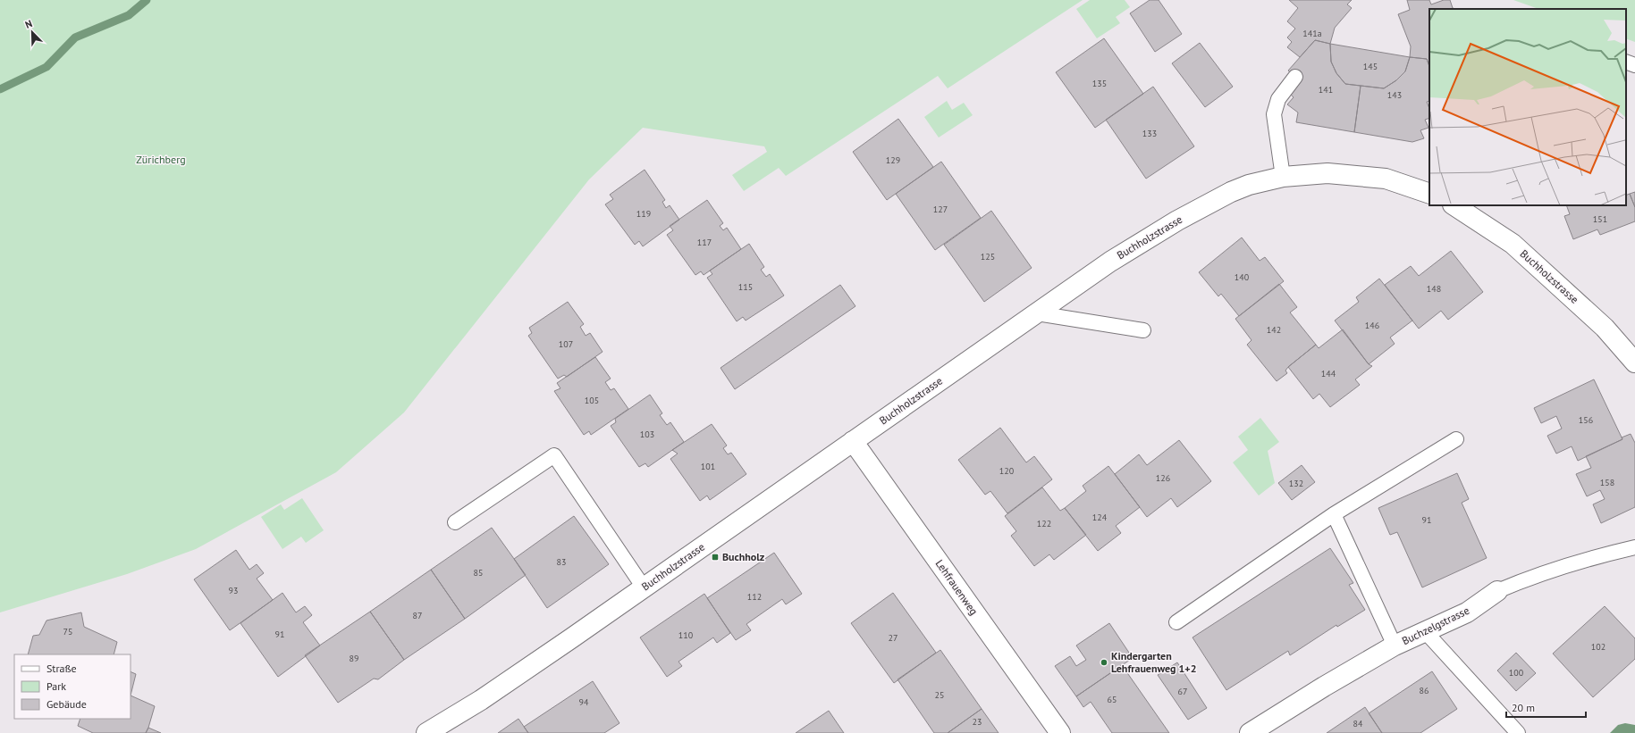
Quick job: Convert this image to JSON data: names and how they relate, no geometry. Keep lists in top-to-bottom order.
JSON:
{
  "streets": {
    "street": ["Buchholzstrasse", "Lehfrauenweg", "Buchzelgstrasse"]
  },
  "crossings": [
    ["Buchholzstrasse", "Lehfrauenweg"]
  ],
  "parks": ["Zürichberg"],
  "places": {
    "transit": ["Buchholz"],
    "other": ["Kindergarten Lehfrauenweg 1+2"]
  },
  "house_numbers": [
    "141a",
    "145",
    "135",
    "141",
    "143",
    "133",
    "129",
    "127",
    "119",
    "151",
    "117",
    "125",
    "140",
    "115",
    "148",
    "146",
    "142",
    "107",
    "144",
    "105",
    "156",
    "103",
    "101",
    "120",
    "126",
    "158",
    "132",
    "124",
    "91",
    "122",
    "83",
    "85",
    "93",
    "112",
    "87",
    "75",
    "91",
    "110",
    "27",
    "102",
    "89",
    "100",
    "86",
    "67",
    "25",
    "65",
    "94",
    "23",
    "84"
  ],
  "legend": ["Straße", "Park", "Gebäude"],
  "scale_bar": "20 m",
  "north": "top left"
}
